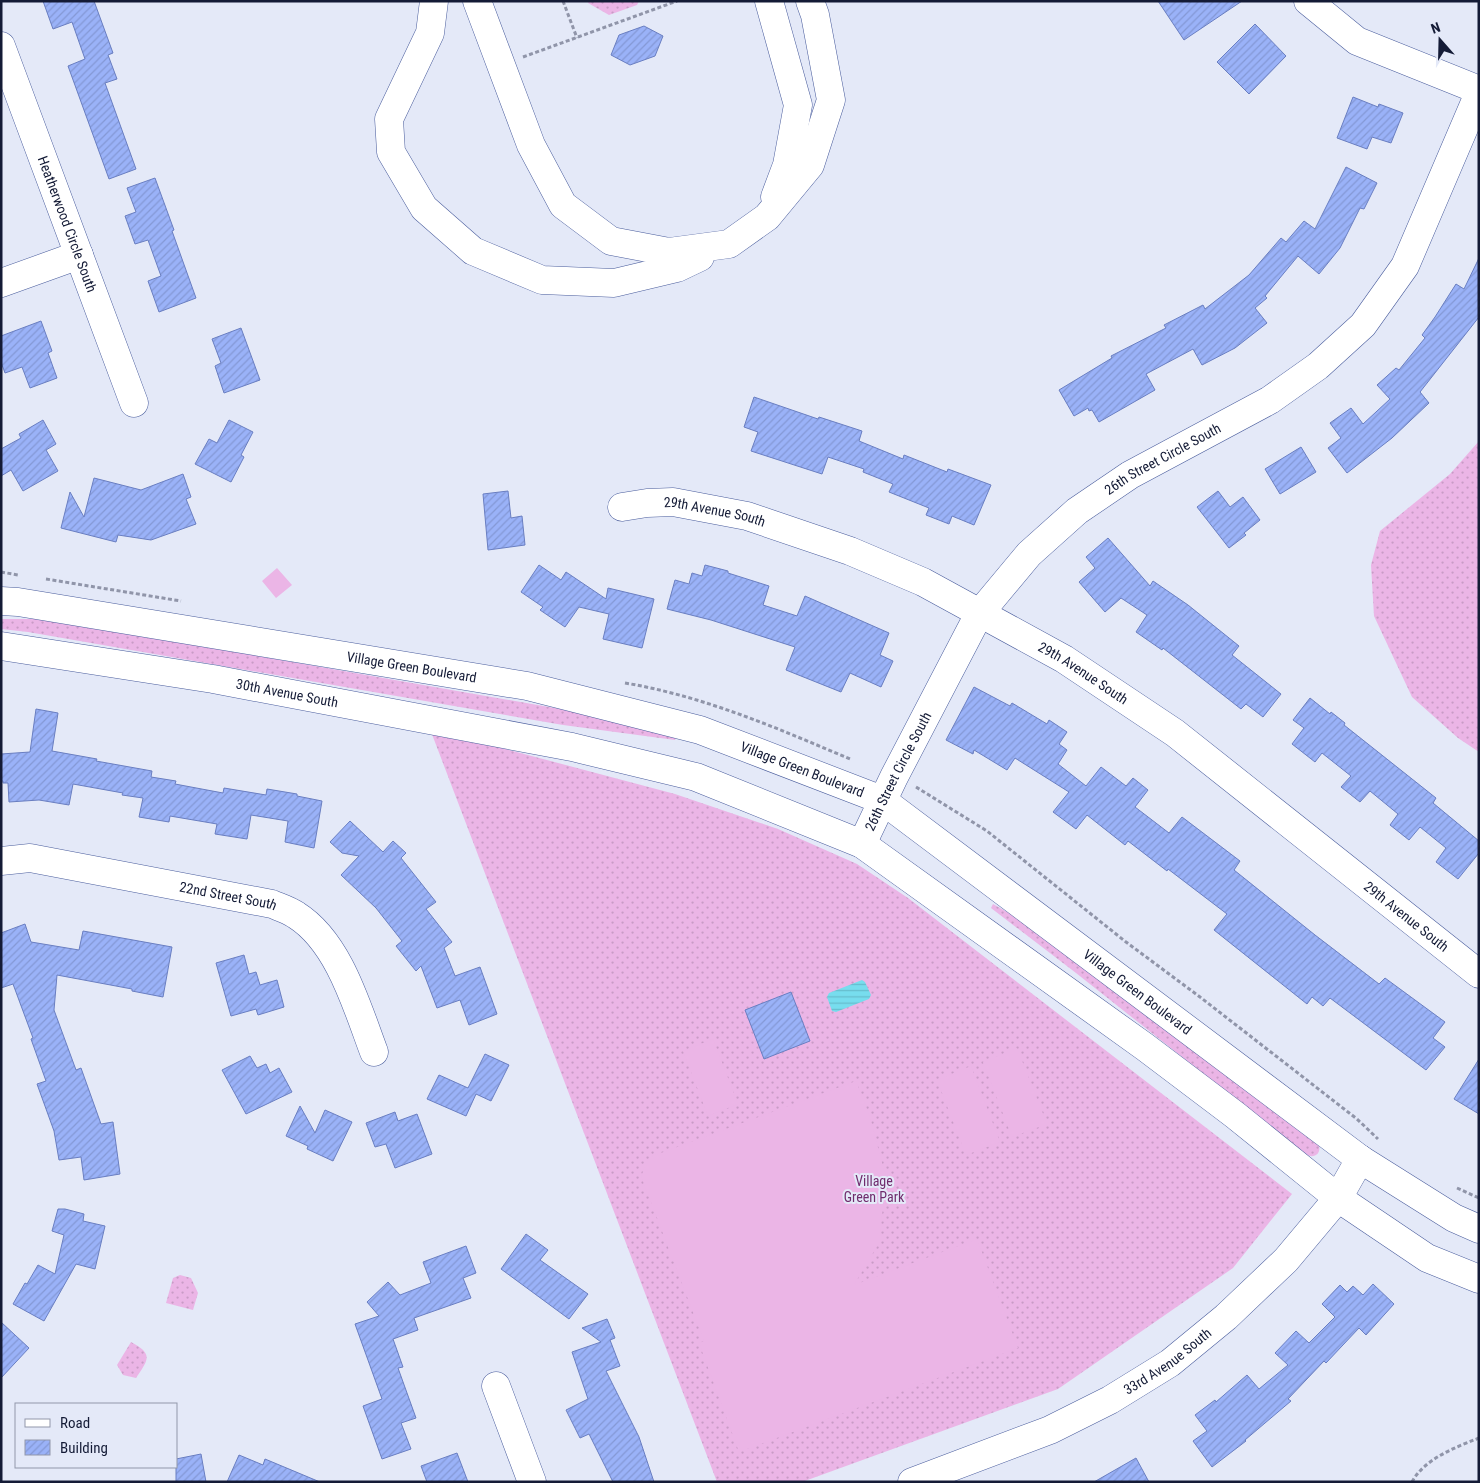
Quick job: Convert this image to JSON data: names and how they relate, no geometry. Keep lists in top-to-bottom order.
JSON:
{
  "streets": {
    "street": [
      "Heatherwood Circle South",
      "26th Street Circle South",
      "29th Avenue South",
      "Village Green Boulevard",
      "30th Avenue South",
      "22nd Street South",
      "33rd Avenue South"
    ]
  },
  "crossings": [
    ["26th Street Circle South", "29th Avenue South"],
    ["26th Street Circle South", "Village Green Boulevard"],
    ["26th Street Circle South", "30th Avenue South"],
    ["Village Green Boulevard", "33rd Avenue South"]
  ],
  "parks": ["Village Green Park"],
  "legend": ["Road", "Building"],
  "north": "top"
}
